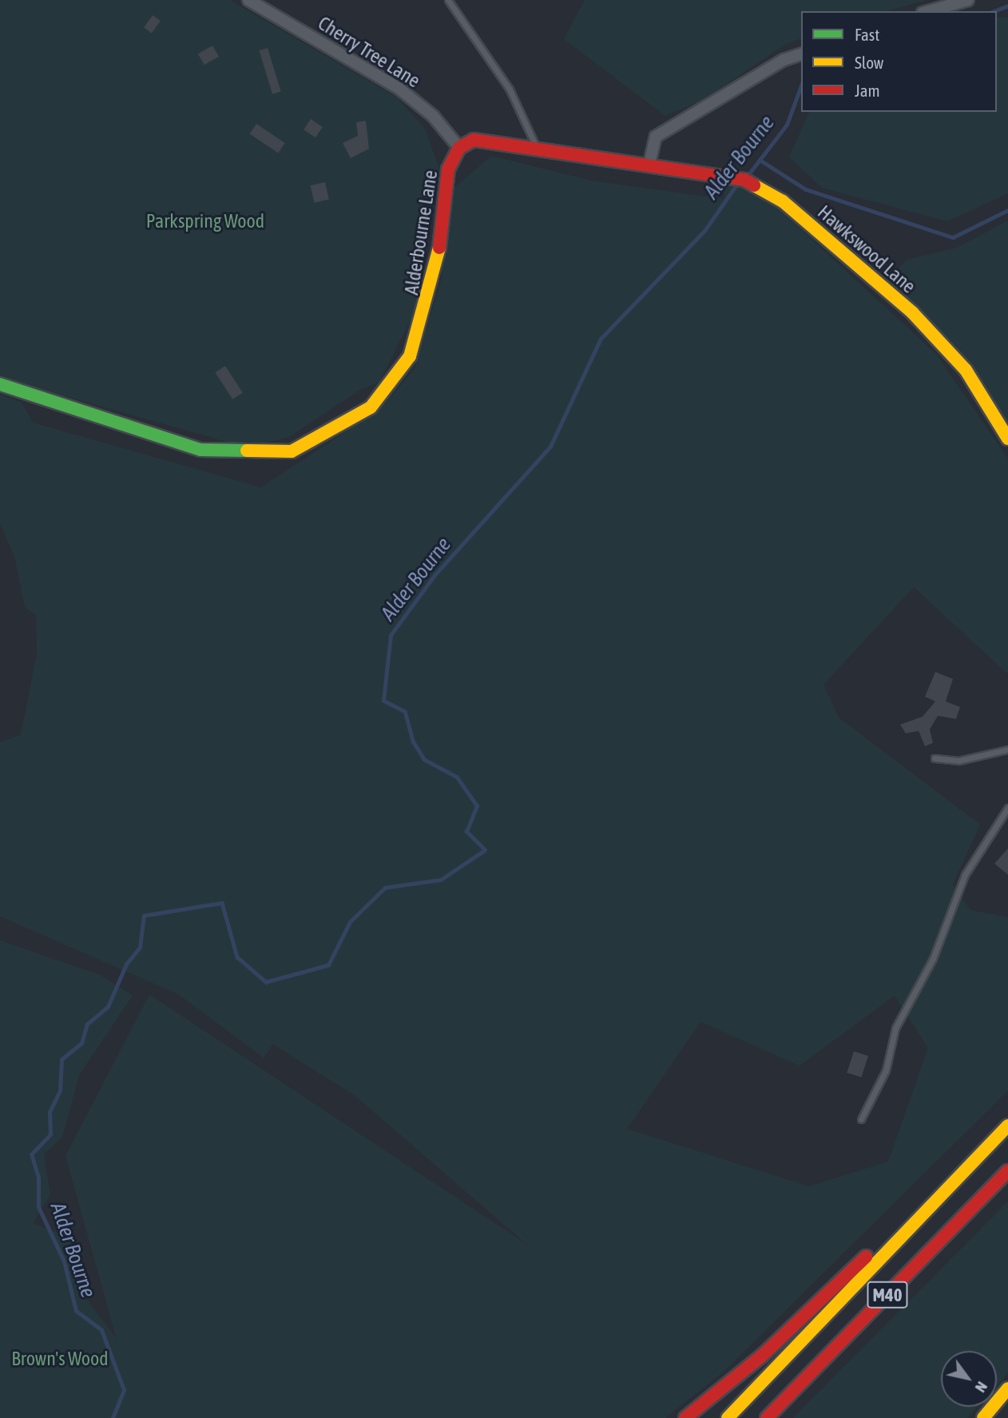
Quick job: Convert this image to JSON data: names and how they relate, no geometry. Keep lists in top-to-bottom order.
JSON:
{
  "streets": {
    "main road": ["Alderbourne Lane", "Hawkswood Lane", "M40"],
    "street": ["Cherry Tree Lane"]
  },
  "crossings": [
    ["Cherry Tree Lane", "Alderbourne Lane"]
  ],
  "water": ["Alder Bourne"],
  "parks": ["Parkspring Wood", "Brown's Wood"],
  "legend": ["Fast", "Slow", "Jam"],
  "north": "bottom right"
}
